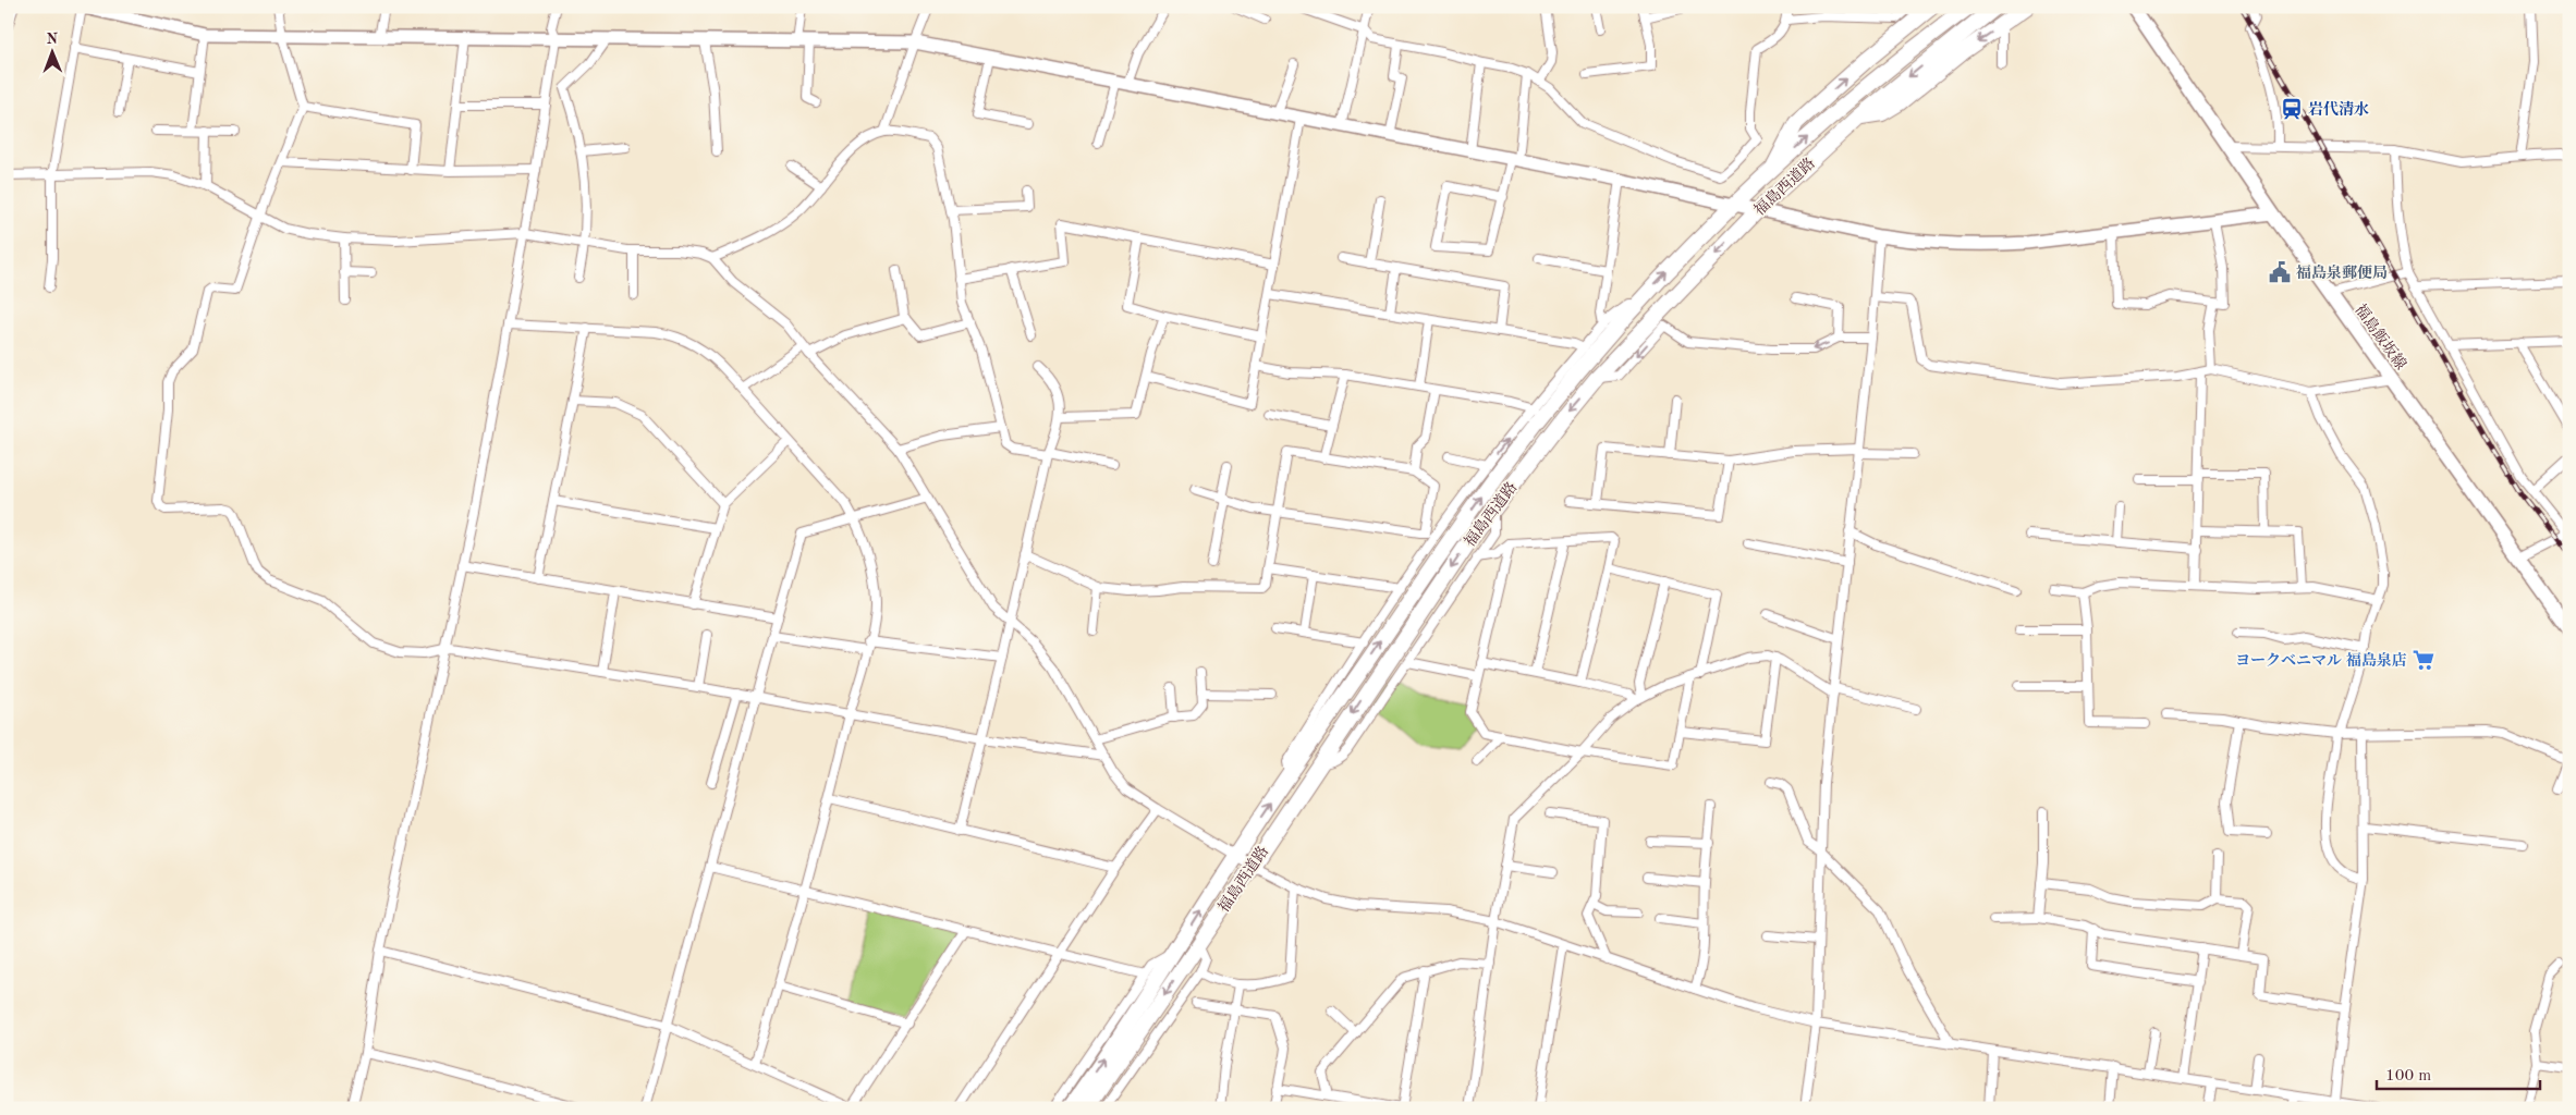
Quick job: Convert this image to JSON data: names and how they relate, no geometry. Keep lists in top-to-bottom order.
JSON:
{
  "streets": {
    "highway": ["福島西道路"],
    "main road": ["福島飯坂線"]
  },
  "places": {
    "station": ["岩代清水"],
    "public building": ["福島泉郵便局"],
    "supermarket": ["ヨークベニマル 福島泉店"]
  },
  "scale_bar": "100 m",
  "north": "top"
}
